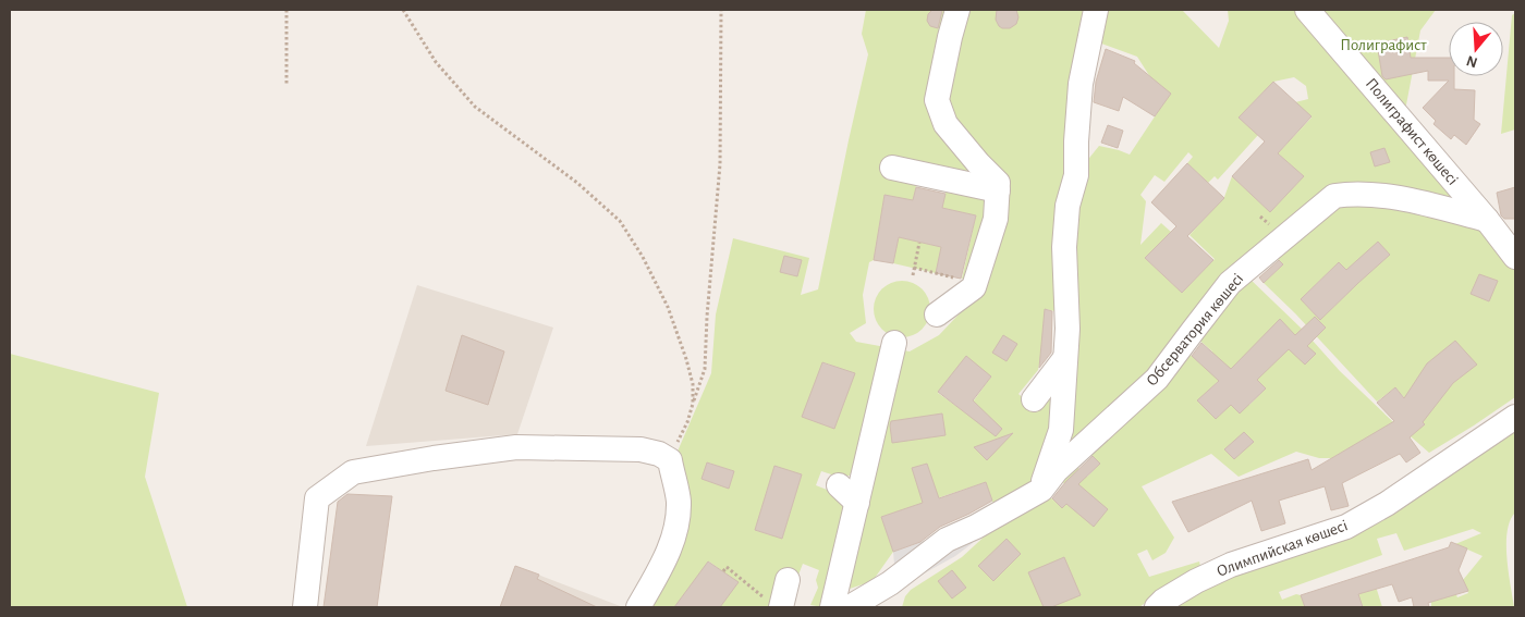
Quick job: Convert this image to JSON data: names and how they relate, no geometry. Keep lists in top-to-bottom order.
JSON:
{
  "streets": {
    "street": ["Полиграфист көшесі", "Обсерватория көшесі", "Олимпийская көшесі"]
  },
  "crossings": [
    ["Полиграфист көшесі", "Обсерватория көшесі"]
  ],
  "parks": ["Полиграфист"],
  "north": "bottom"
}
